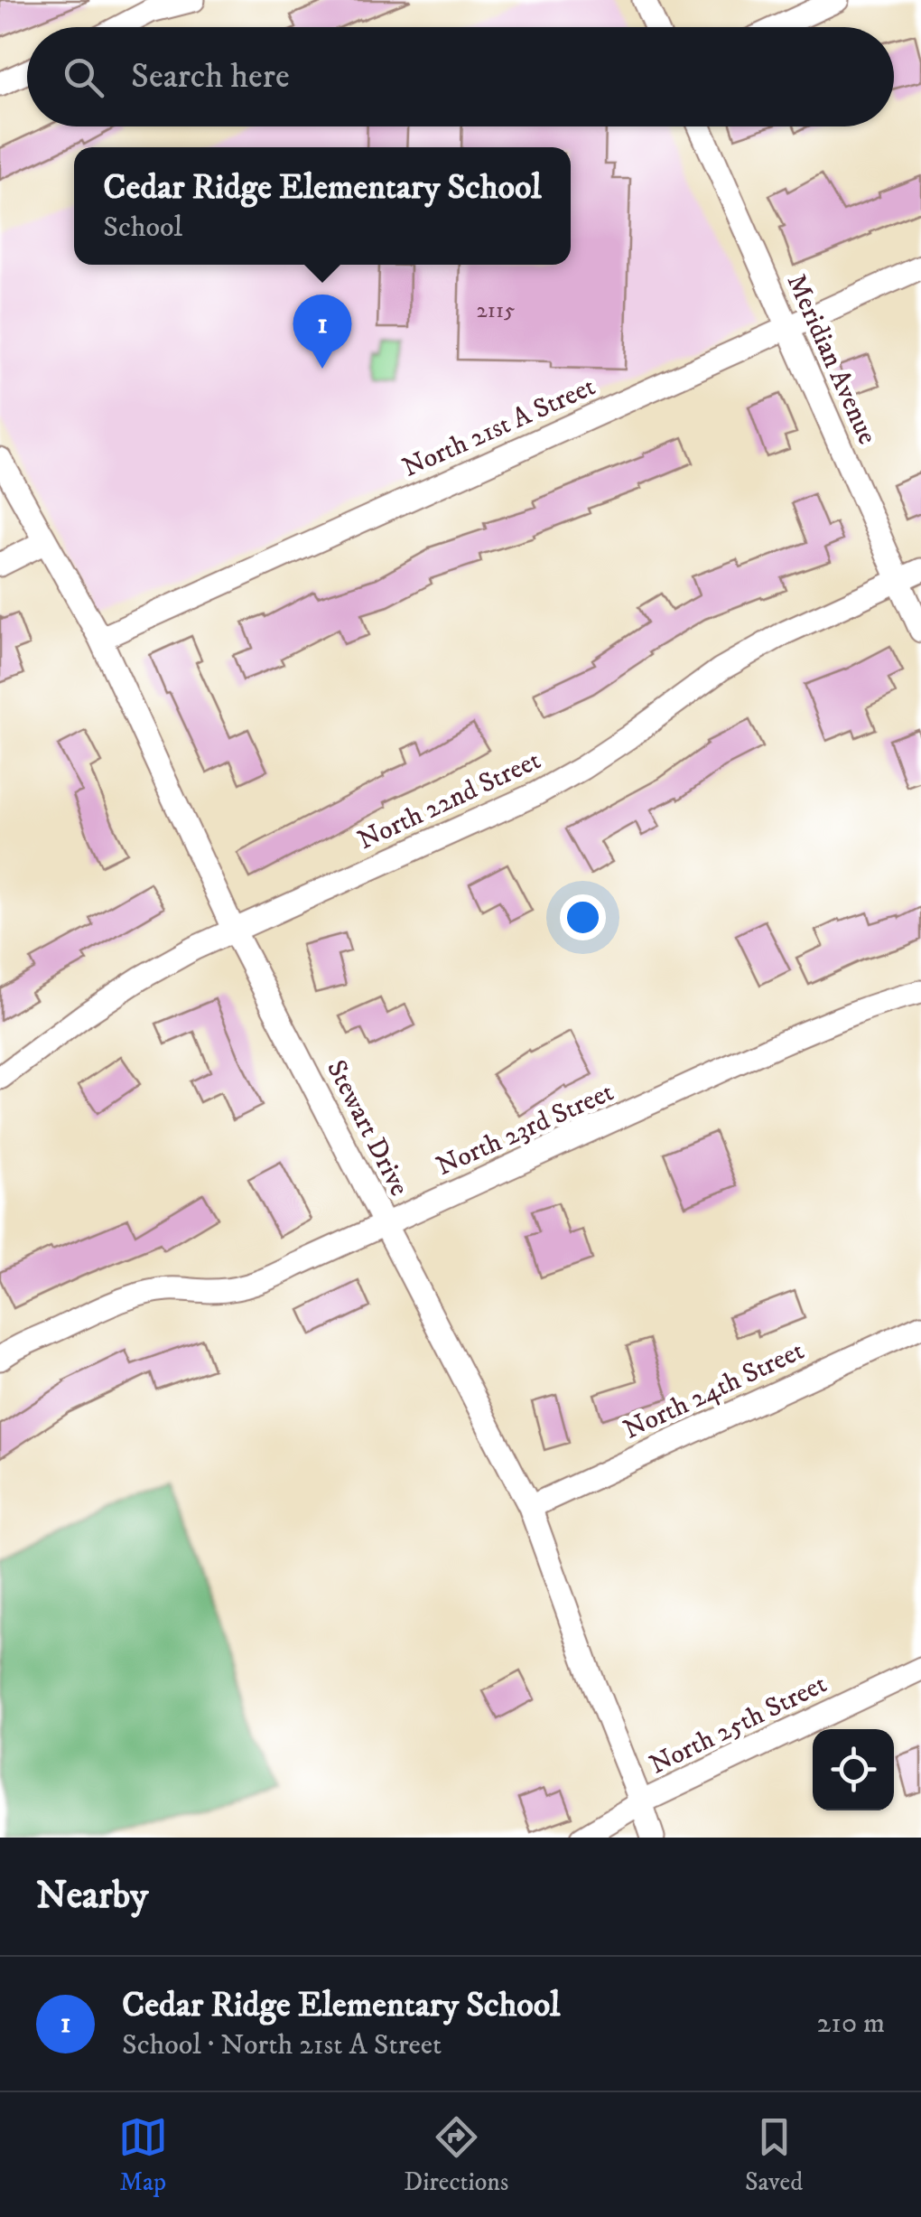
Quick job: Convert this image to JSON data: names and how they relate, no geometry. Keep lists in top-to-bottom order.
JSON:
{
  "streets": {
    "street": [
      "Meridian Avenue",
      "North 21st A Street",
      "North 22nd Street",
      "Stewart Drive",
      "North 23rd Street",
      "North 24th Street",
      "North 25th Street"
    ]
  },
  "crossings": [
    ["Meridian Avenue", "North 21st A Street"],
    ["Meridian Avenue", "North 22nd Street"],
    ["North 21st A Street", "Stewart Drive"],
    ["North 22nd Street", "Stewart Drive"],
    ["Stewart Drive", "North 23rd Street"],
    ["Stewart Drive", "North 24th Street"],
    ["Stewart Drive", "North 25th Street"]
  ],
  "house_numbers": ["2115"],
  "page": {
    "search": "Search here",
    "popup": ["Cedar Ridge Elementary School", "School"],
    "pins": "1",
    "heading": "Nearby",
    "list": [
      {
        "mark": "1",
        "name": "Cedar Ridge Elementary School",
        "note": "School · North 21st A Street",
        "value": "210 m"
      }
    ],
    "nav": ["Map", "Directions", "Saved"]
  }
}
